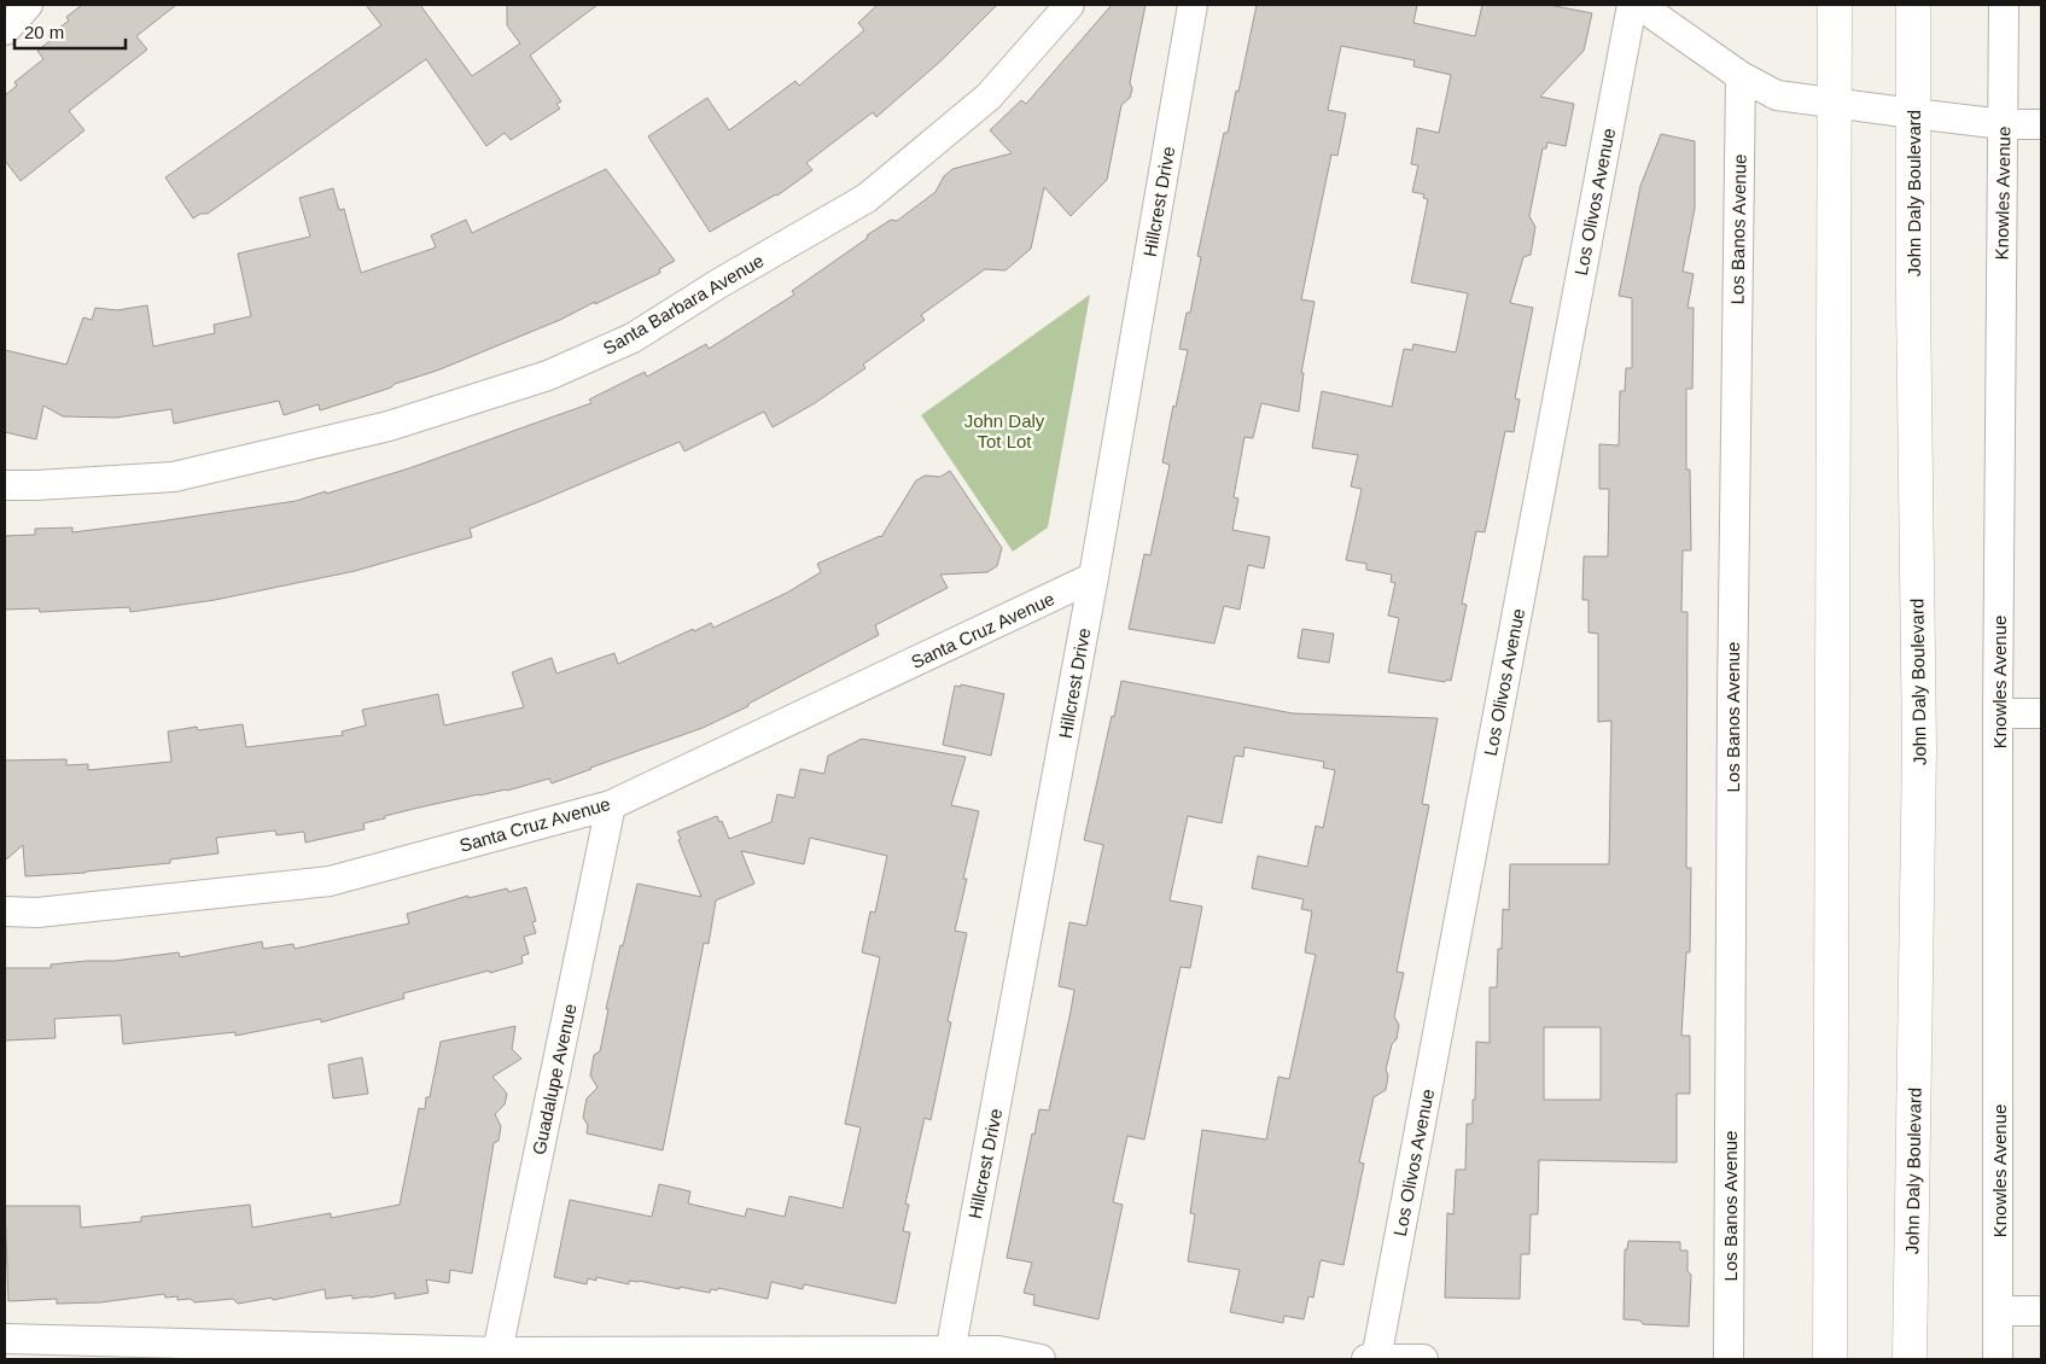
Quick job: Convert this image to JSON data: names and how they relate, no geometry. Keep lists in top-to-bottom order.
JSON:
{
  "streets": {
    "main road": ["John Daly Boulevard"],
    "street": [
      "Knowles Avenue",
      "Hillcrest Drive",
      "Los Olivos Avenue",
      "Los Banos Avenue",
      "Santa Barbara Avenue",
      "Santa Cruz Avenue",
      "Guadalupe Avenue"
    ]
  },
  "crossings": [
    ["Hillcrest Drive", "Santa Cruz Avenue"],
    ["Santa Cruz Avenue", "Guadalupe Avenue"]
  ],
  "parks": ["John Daly Tot Lot"],
  "scale_bar": "20 m"
}
